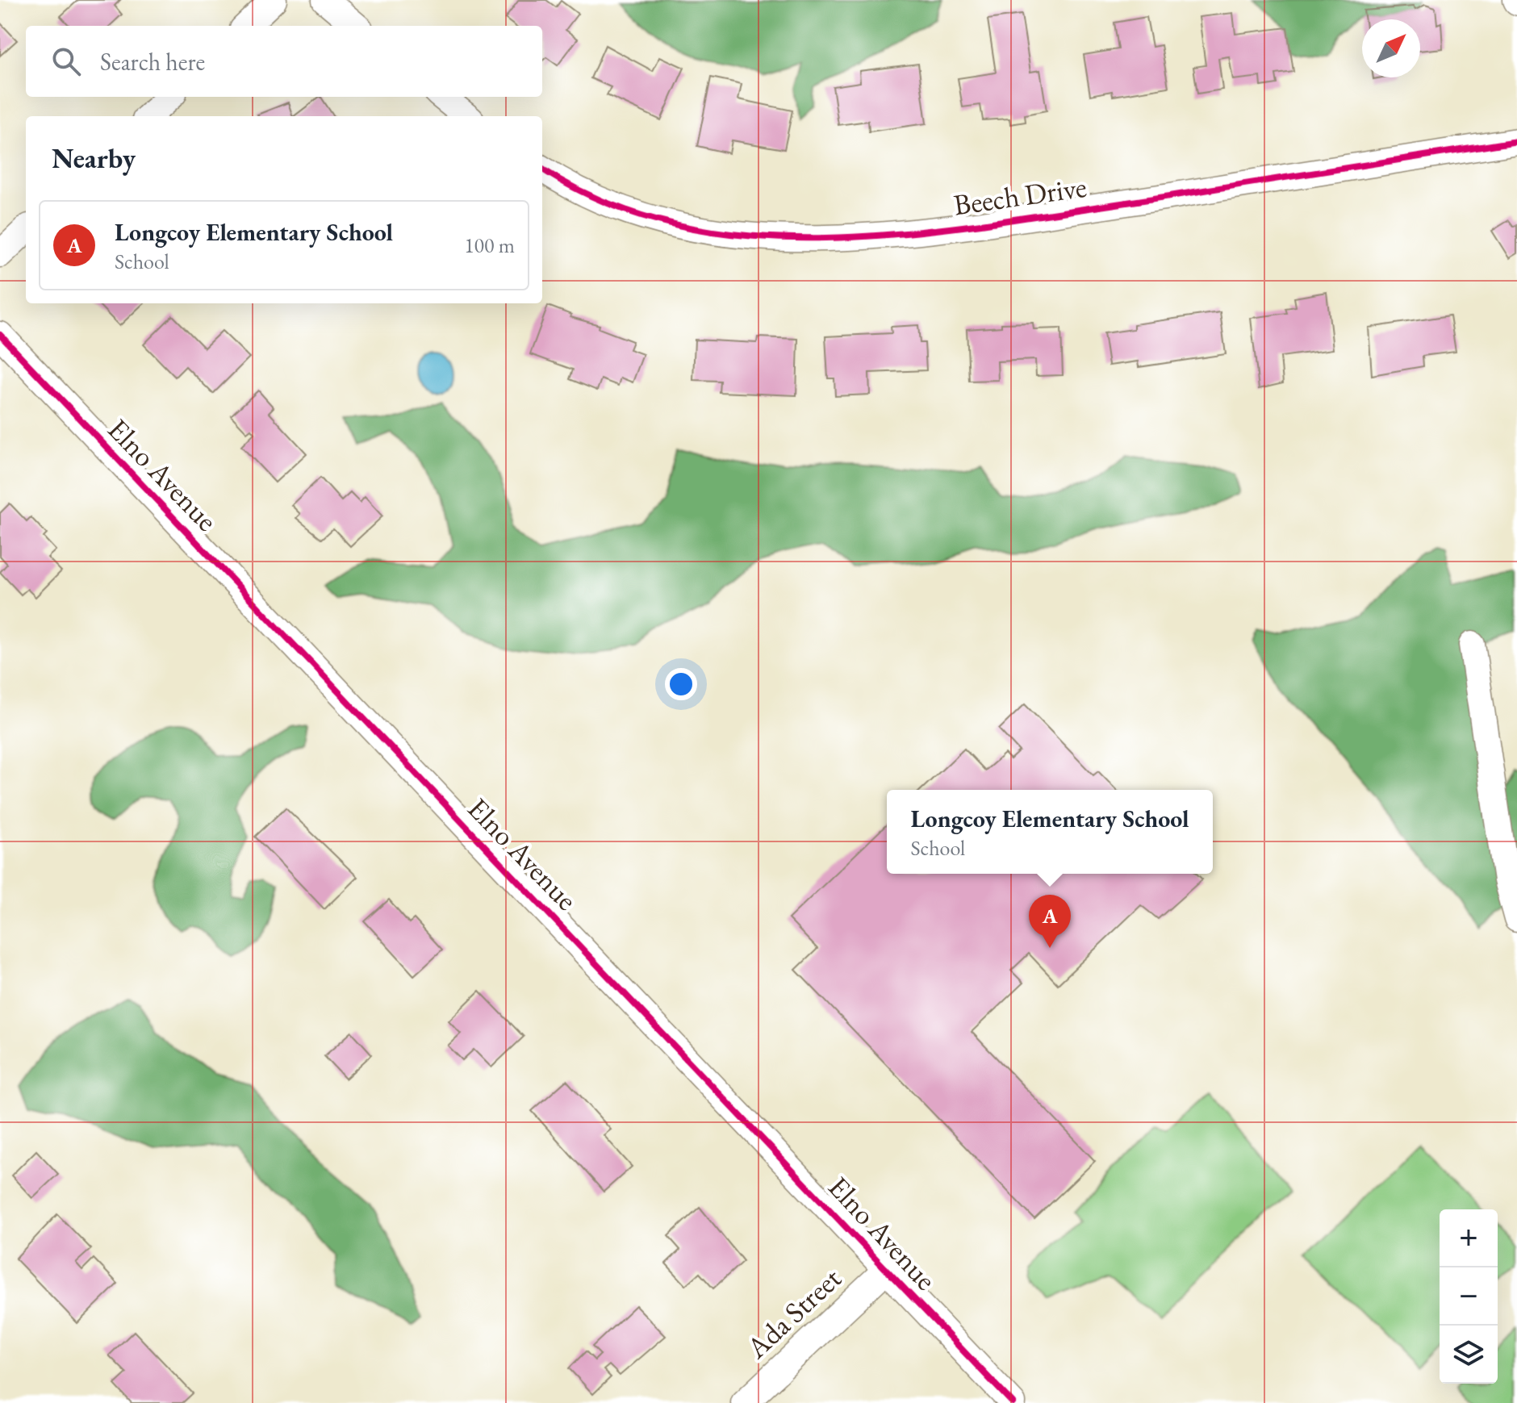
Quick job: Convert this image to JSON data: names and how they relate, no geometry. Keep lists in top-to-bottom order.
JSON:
{
  "streets": {
    "street": ["Beech Drive", "Elno Avenue", "Ada Street"]
  },
  "crossings": [
    ["Elno Avenue", "Ada Street"]
  ],
  "north": "top right",
  "page": {
    "search": "Search here",
    "heading": "Nearby",
    "list": [
      {
        "mark": "A",
        "name": "Longcoy Elementary School",
        "note": "School",
        "value": "100 m"
      }
    ],
    "popup": ["Longcoy Elementary School", "School"],
    "pins": "A",
    "map_buttons": ["+", "−"]
  }
}
